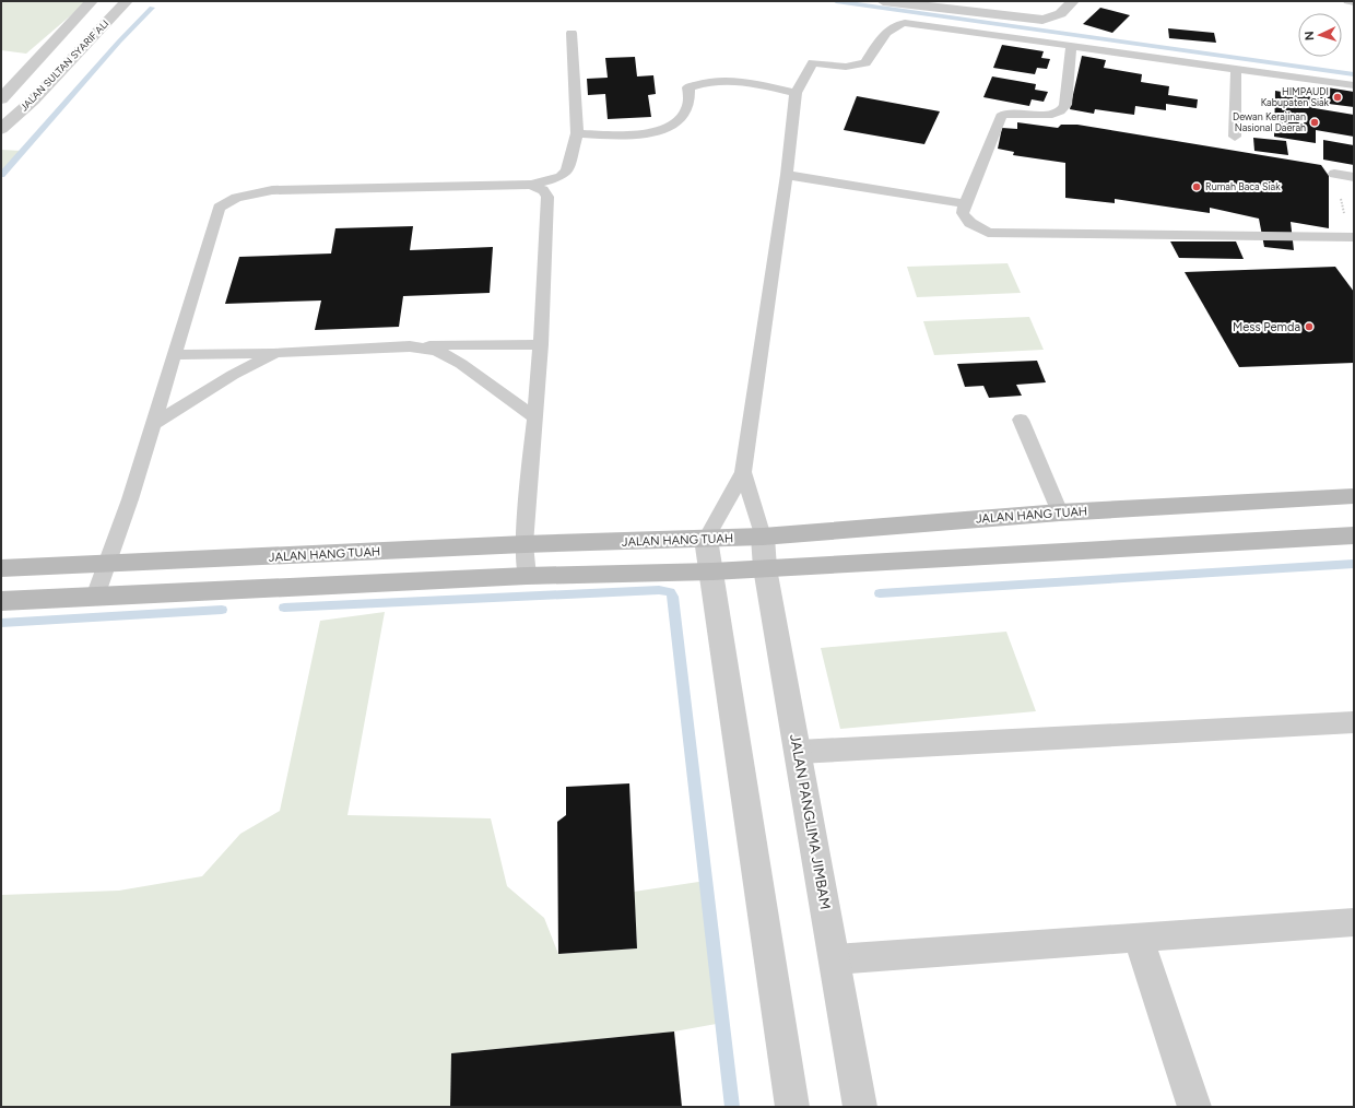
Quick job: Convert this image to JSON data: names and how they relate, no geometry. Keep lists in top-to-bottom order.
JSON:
{
  "streets": {
    "main road": ["JALAN HANG TUAH"],
    "street": ["JALAN SULTAN SYARIF ALI", "JALAN PANGLIMA JIMBAM"]
  },
  "crossings": [
    ["JALAN HANG TUAH", "JALAN PANGLIMA JIMBAM"]
  ],
  "places": [
    "HIMPAUDI Kabupaten Siak",
    "Dewan Kerajinan Nasional Daerah",
    "Rumah Baca Siak",
    "Mess Pemda"
  ],
  "north": "left"
}
